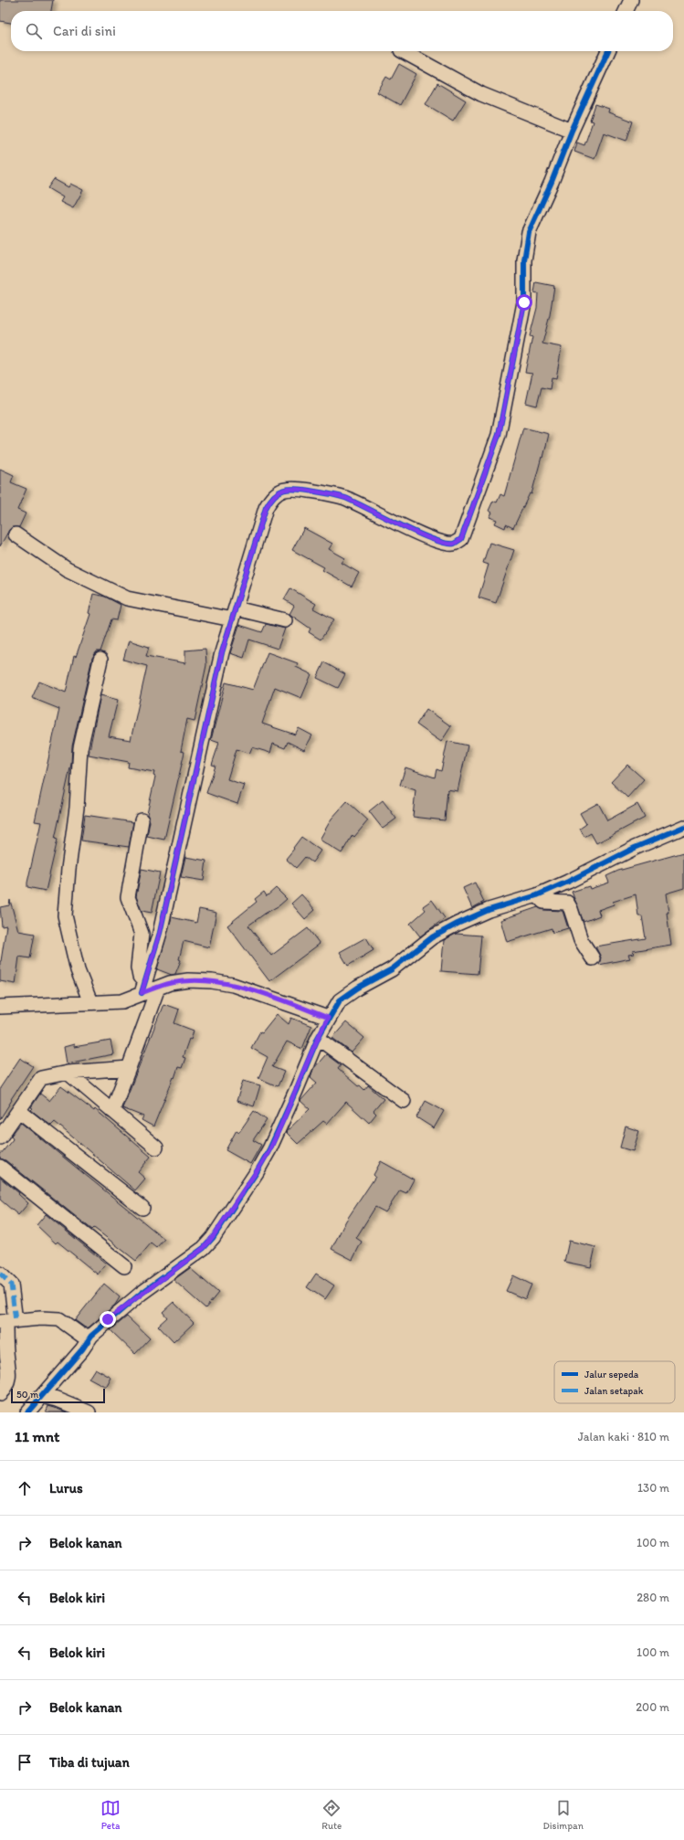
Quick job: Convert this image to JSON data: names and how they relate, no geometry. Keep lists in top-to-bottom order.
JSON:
{
  "legend": ["Jalur sepeda", "Jalan setapak"],
  "scale_bar": "50 m",
  "page": {
    "search": "Cari di sini",
    "scale": "50 m",
    "heading": ["11 mnt", "Jalan kaki · 810 m"],
    "list": [
      ["Lurus", "130 m"],
      ["Belok kanan", "100 m"],
      ["Belok kiri", "280 m"],
      ["Belok kiri", "100 m"],
      ["Belok kanan", "200 m"],
      "Tiba di tujuan"
    ],
    "nav": ["Peta", "Rute", "Disimpan"]
  }
}
